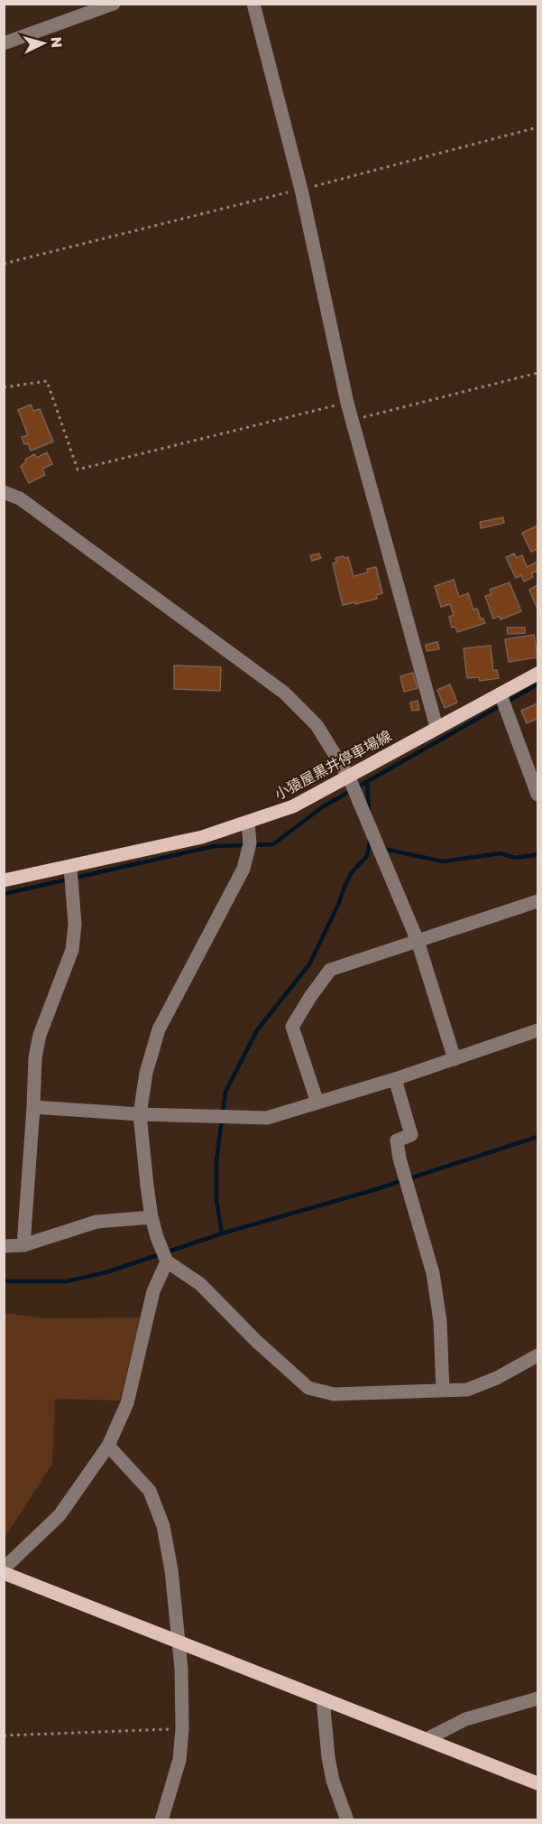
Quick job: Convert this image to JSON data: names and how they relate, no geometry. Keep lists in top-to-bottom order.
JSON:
{
  "streets": {
    "main road": ["小猿屋黒井停車場線"]
  },
  "north": "right"
}
